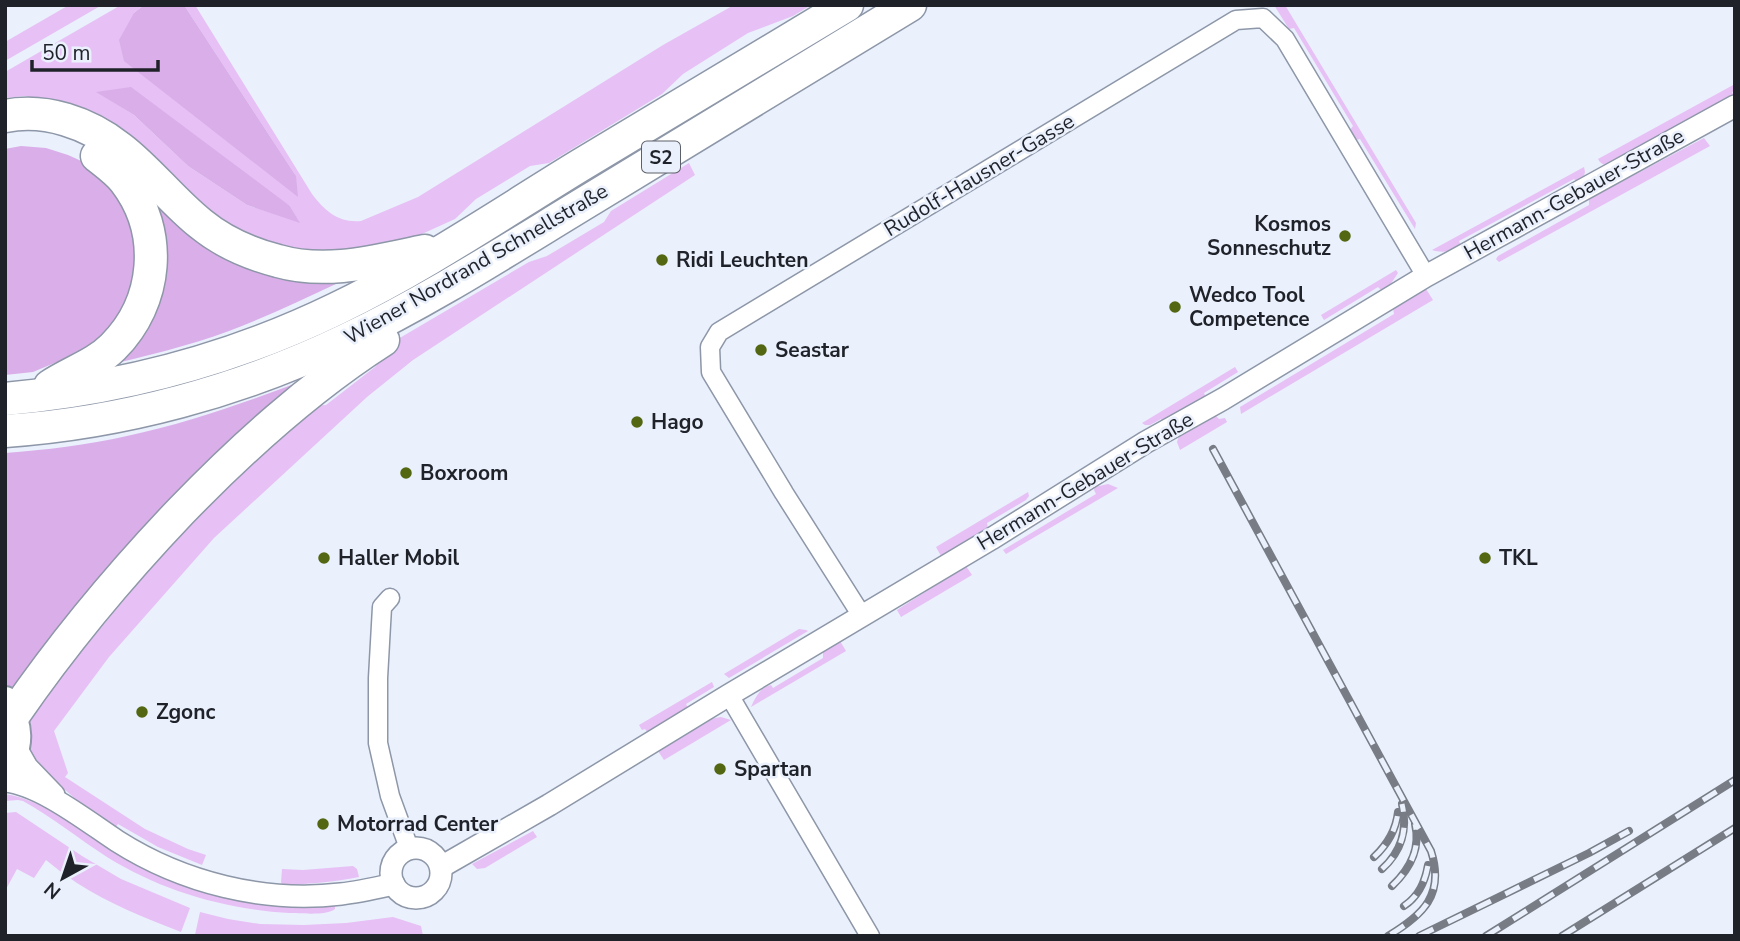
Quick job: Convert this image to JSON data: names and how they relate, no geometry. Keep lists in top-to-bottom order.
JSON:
{
  "streets": {
    "highway": ["S2", "Wiener Nordrand Schnellstraße"],
    "street": ["Rudolf-Hausner-Gasse", "Hermann-Gebauer-Straße"]
  },
  "crossings": [
    ["Rudolf-Hausner-Gasse", "Hermann-Gebauer-Straße"]
  ],
  "places": [
    "Kosmos Sonneschutz",
    "Ridi Leuchten",
    "Wedco Tool Competence",
    "Seastar",
    "Hago",
    "Boxroom",
    "Haller Mobil",
    "TKL",
    "Zgonc",
    "Spartan",
    "Motorrad Center"
  ],
  "scale_bar": "50 m",
  "north": "bottom left"
}
